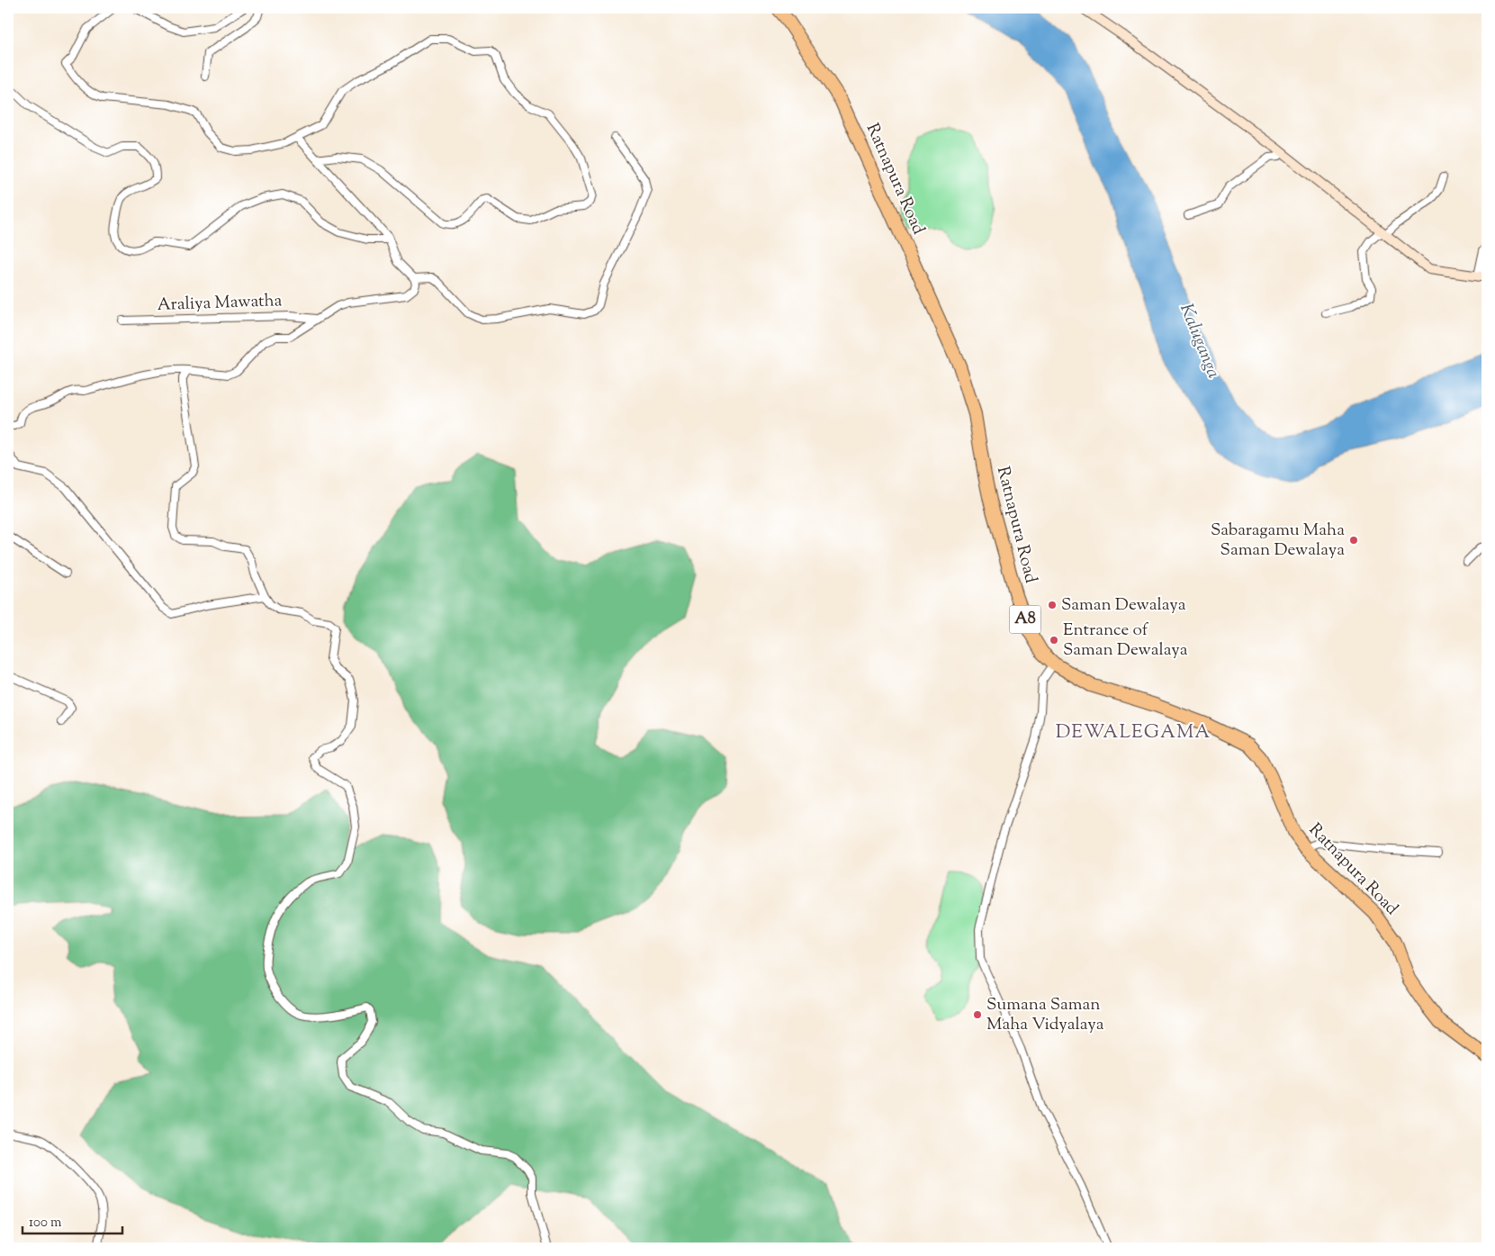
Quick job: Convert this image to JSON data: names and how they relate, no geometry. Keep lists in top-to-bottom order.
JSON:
{
  "streets": {
    "highway": ["Ratnapura Road", "A8"],
    "street": ["Araliya Mawatha"]
  },
  "districts": ["DEWALEGAMA"],
  "water": ["Kaluganga"],
  "places": [
    "Sabaragamu Maha Saman Dewalaya",
    "Saman Dewalaya",
    "Entrance of Saman Dewalaya",
    "Sumana Saman Maha Vidyalaya"
  ],
  "scale_bar": "100 m"
}
